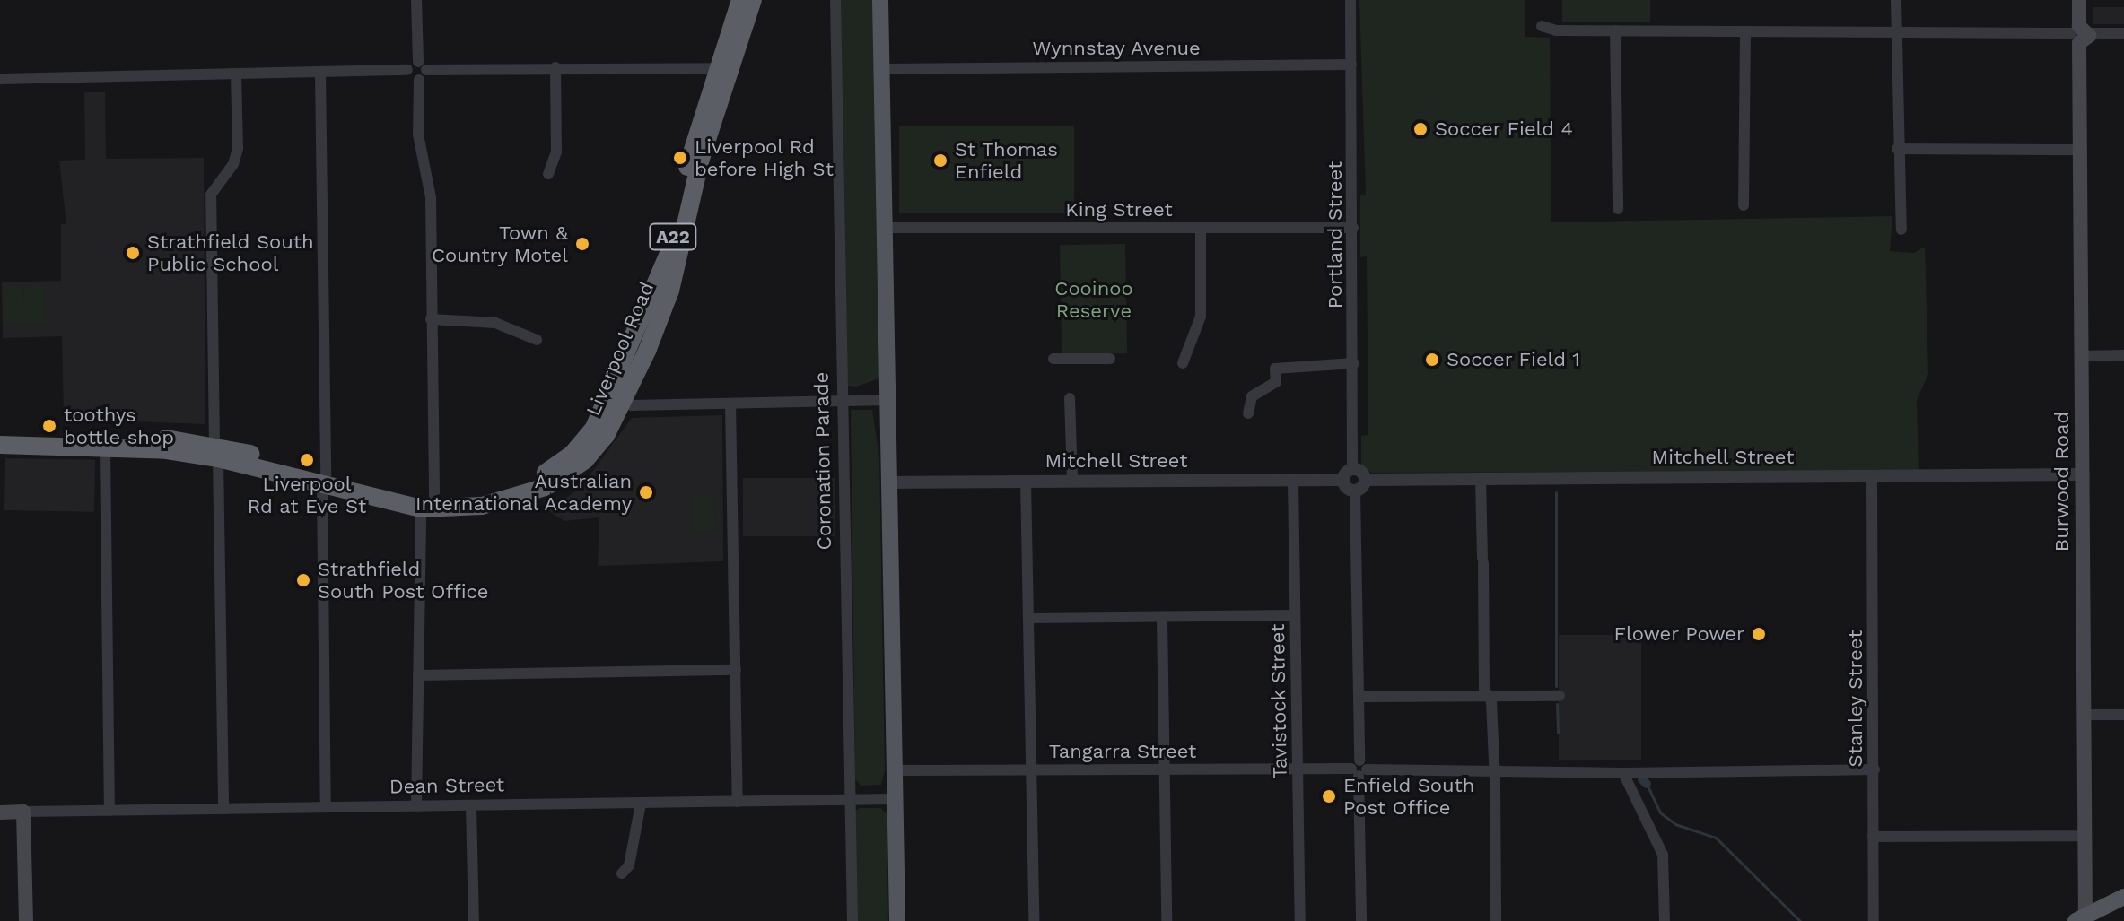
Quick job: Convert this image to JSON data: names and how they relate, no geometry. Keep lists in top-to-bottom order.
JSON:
{
  "streets": {
    "highway": ["A22", "Liverpool Road"],
    "main road": ["Burwood Road", "Dean Street"],
    "street": [
      "Wynnstay Avenue",
      "King Street",
      "Portland Street",
      "Mitchell Street",
      "Coronation Parade",
      "Stanley Street",
      "Tavistock Street",
      "Tangarra Street"
    ]
  },
  "crossings": [
    ["Wynnstay Avenue", "Portland Street"],
    ["King Street", "Portland Street"],
    ["Mitchell Street", "Burwood Road"],
    ["Mitchell Street", "Stanley Street"],
    ["Mitchell Street", "Tavistock Street"],
    ["Coronation Parade", "Dean Street"],
    ["Stanley Street", "Tangarra Street"],
    ["Tavistock Street", "Tangarra Street"]
  ],
  "parks": ["Cooinoo Reserve"],
  "places": [
    "Soccer Field 4",
    "Liverpool Rd before High St",
    "St Thomas Enfield",
    "Town & Country Motel",
    "Strathfield South Public School",
    "Soccer Field 1",
    "toothys bottle shop",
    "Liverpool Rd at Eve St",
    "Australian International Academy",
    "Strathfield South Post Office",
    "Flower Power",
    "Enfield South Post Office"
  ]
}
